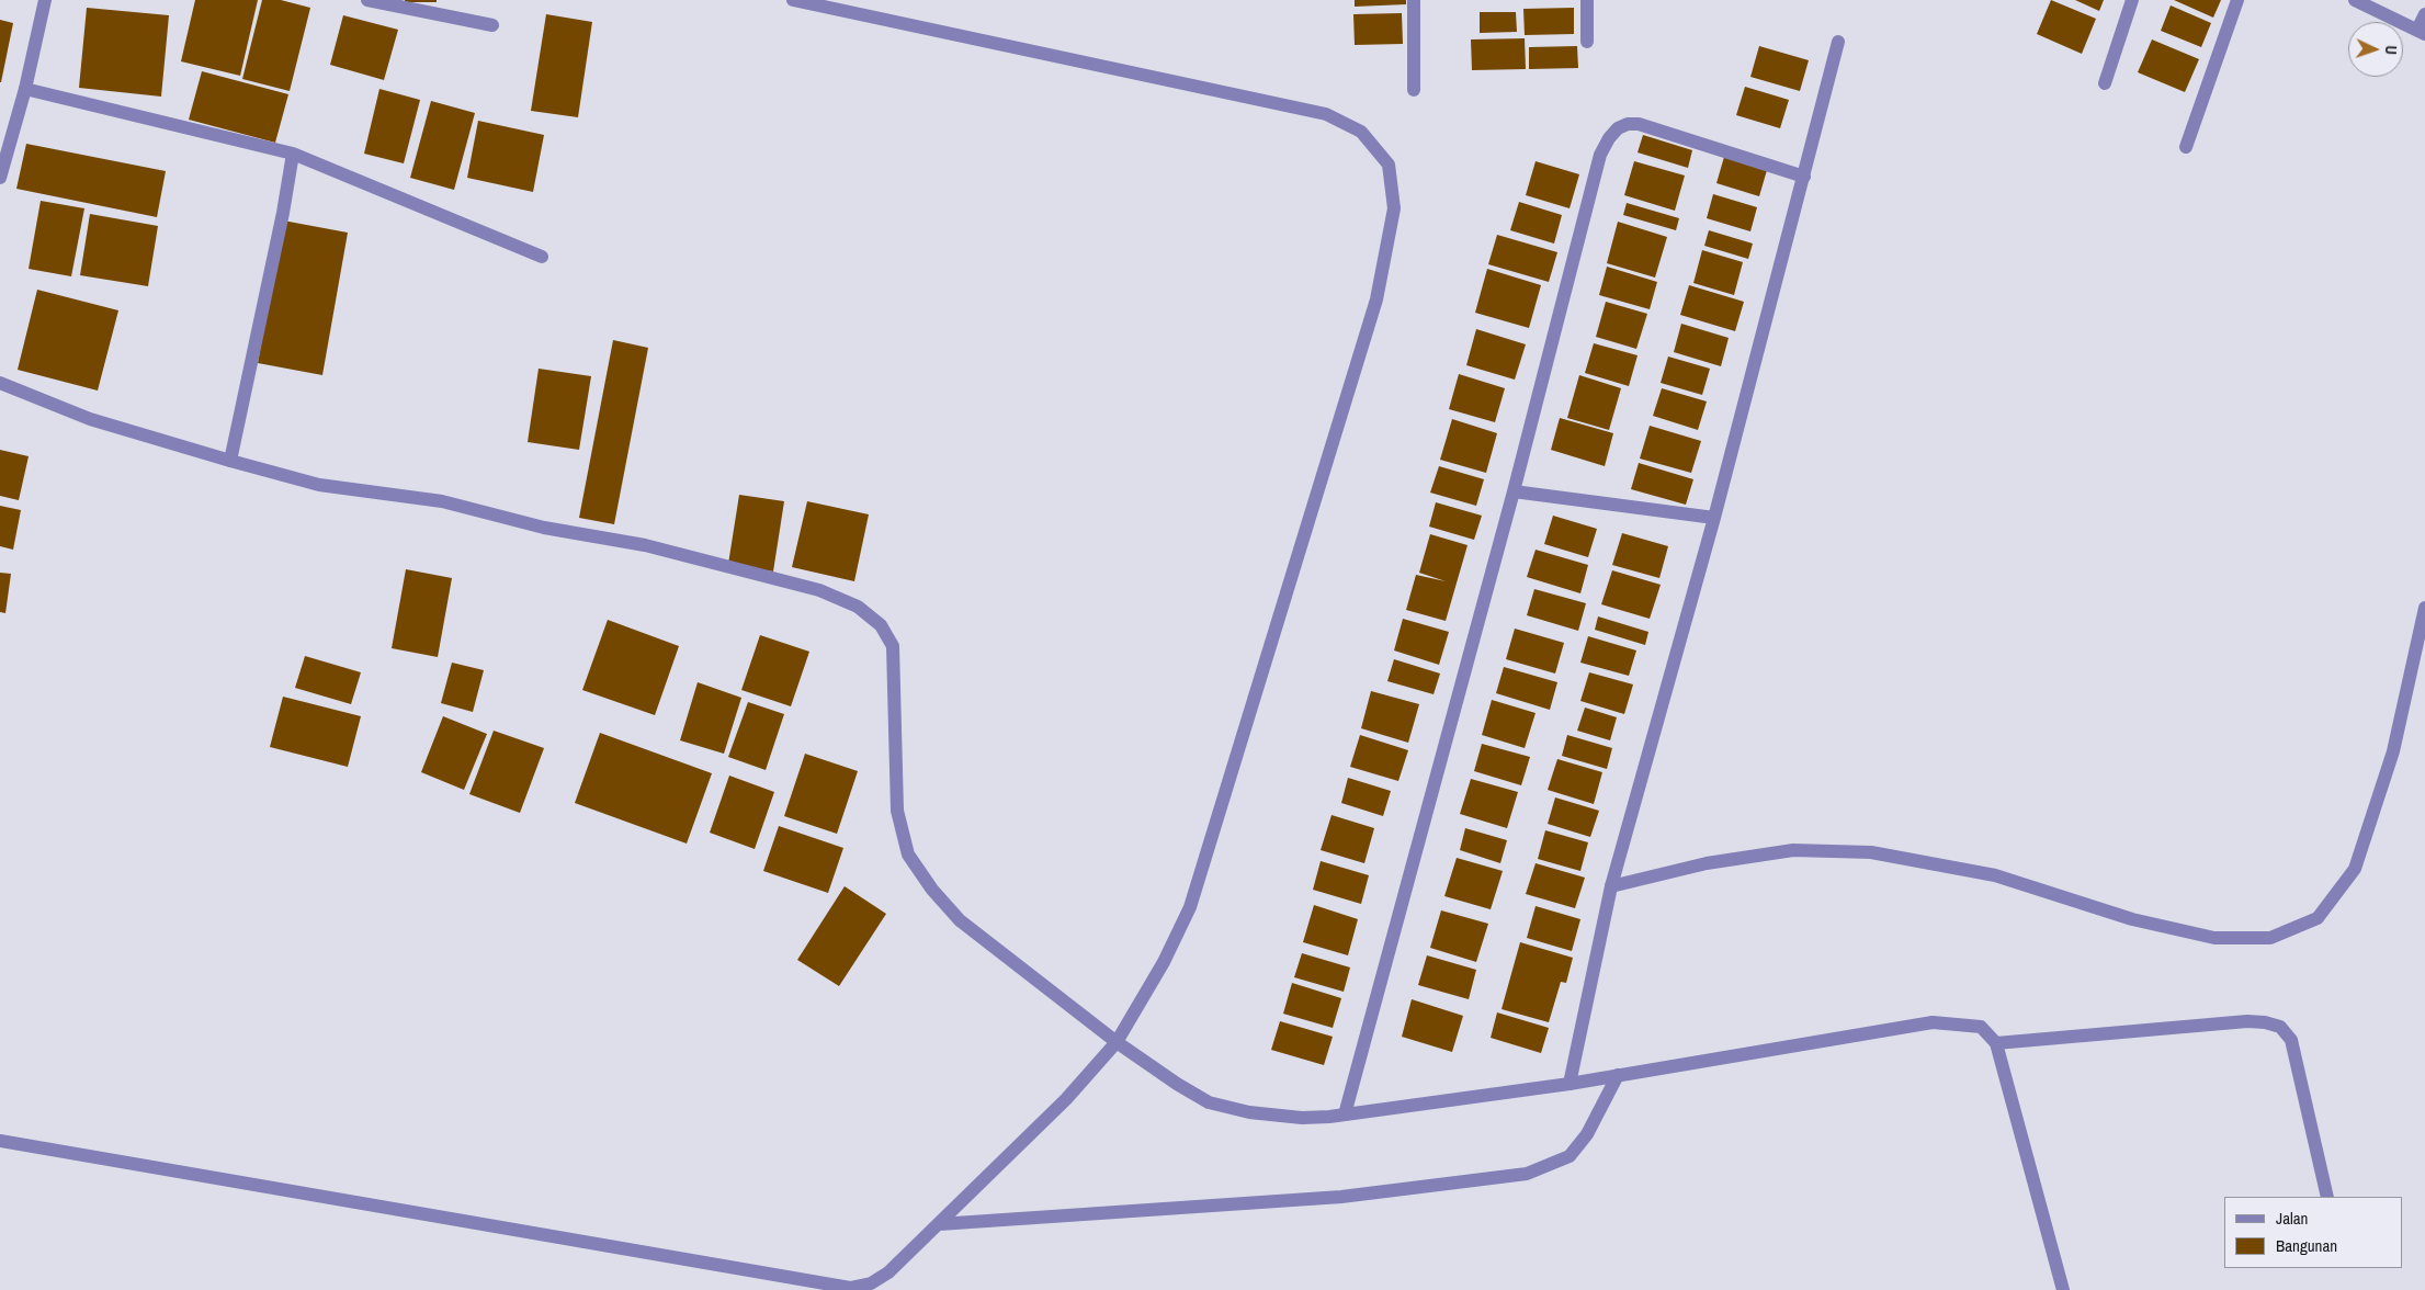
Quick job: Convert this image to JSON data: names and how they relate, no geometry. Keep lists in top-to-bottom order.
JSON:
{
  "legend": ["Jalan", "Bangunan"],
  "north": "right"
}
